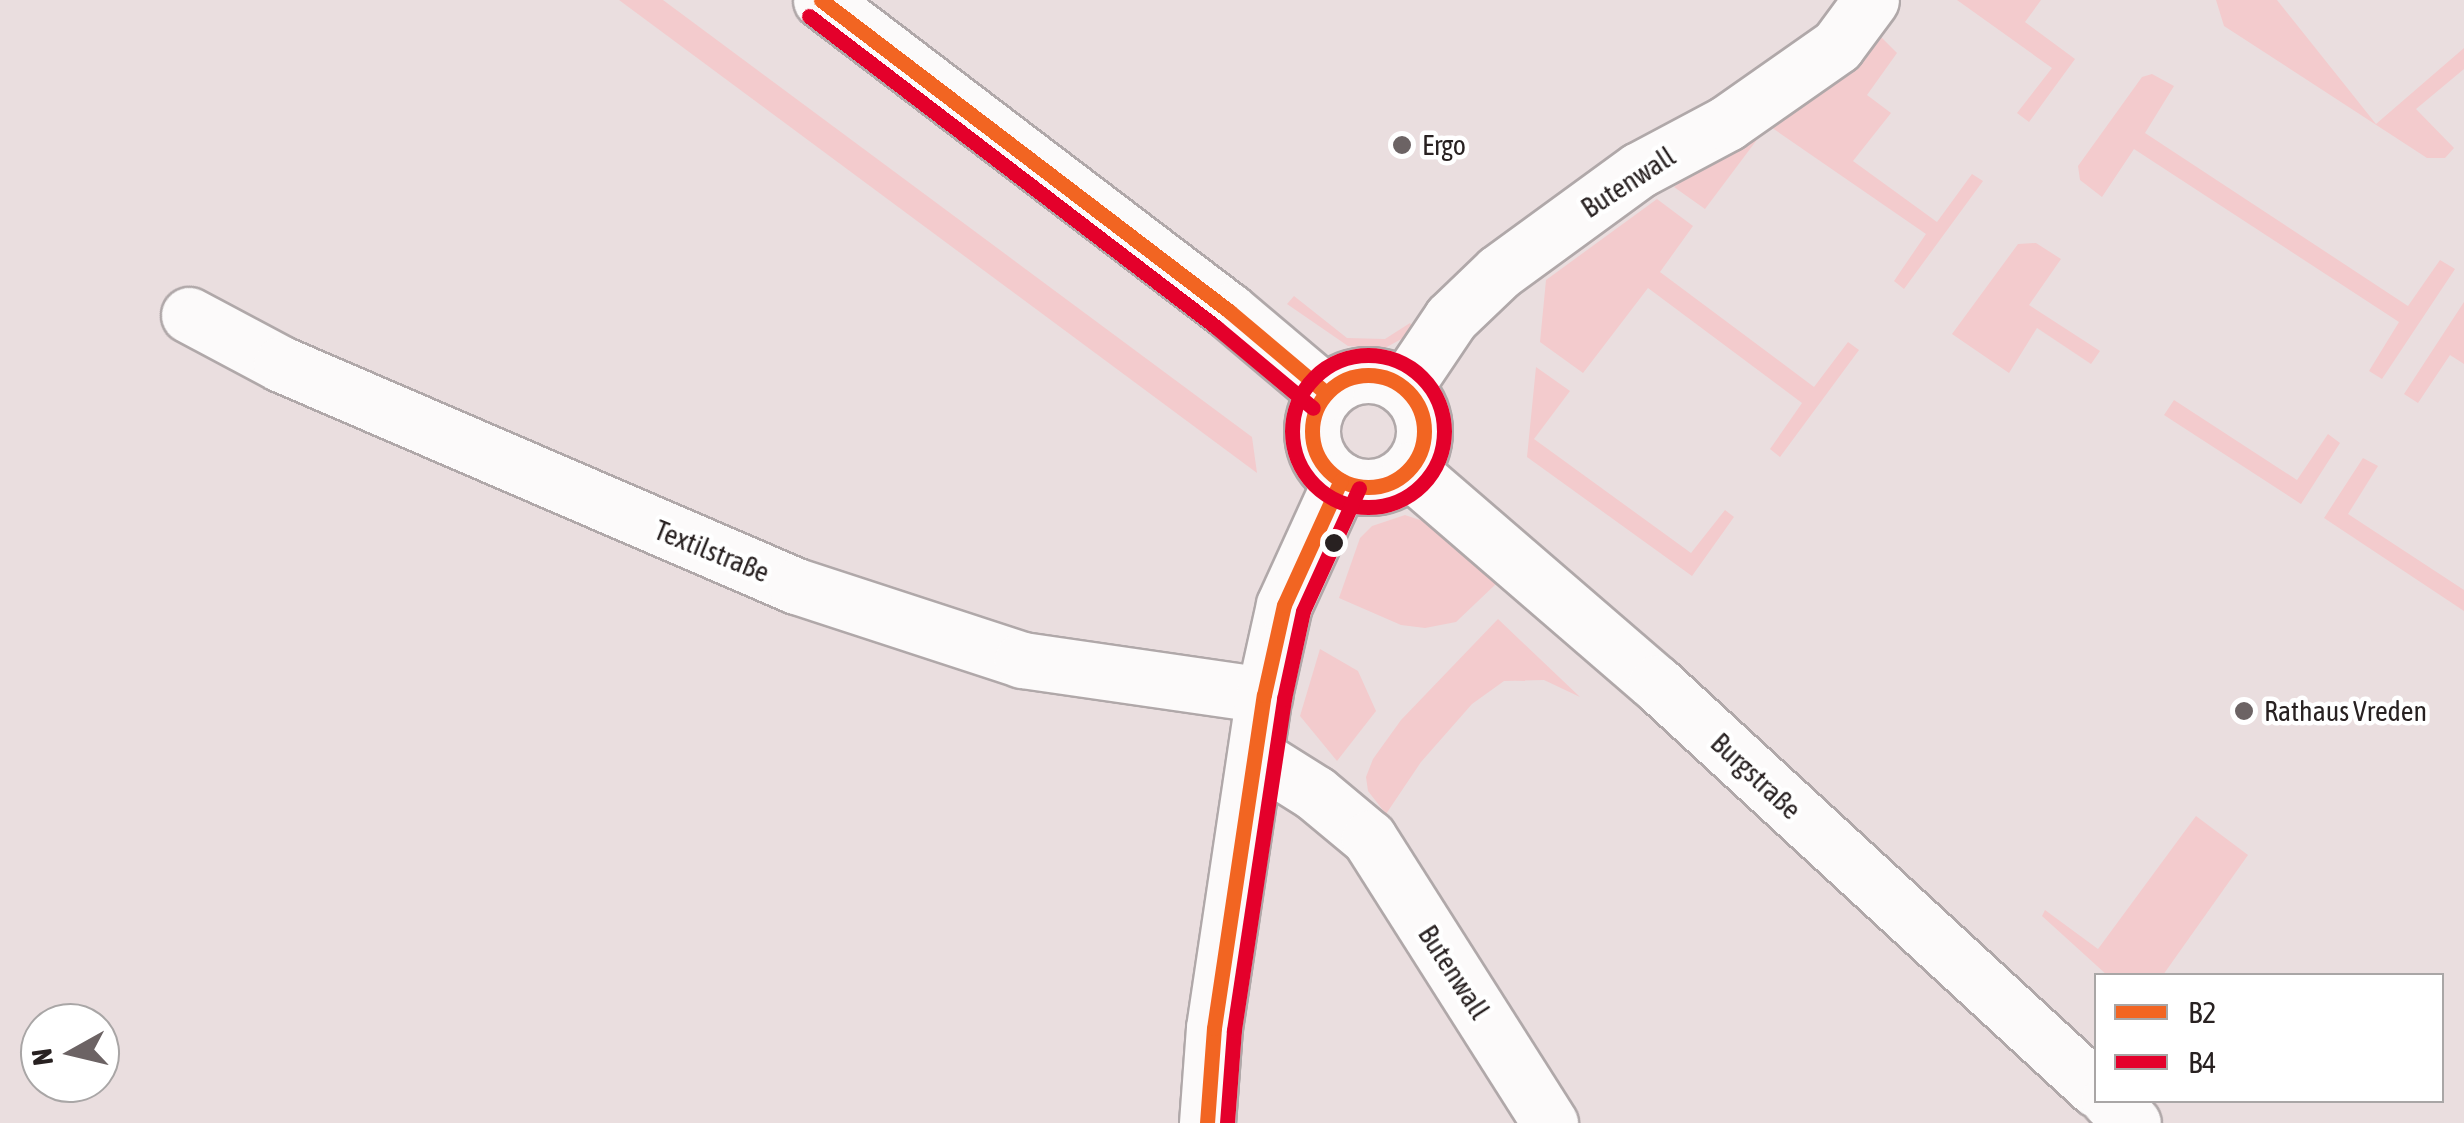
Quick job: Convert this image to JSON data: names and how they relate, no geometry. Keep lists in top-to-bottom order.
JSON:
{
  "streets": {
    "street": ["Butenwall", "Textilstraße", "Burgstraße"]
  },
  "crossings": [
    ["Butenwall", "Burgstraße"]
  ],
  "places": ["Ergo", "Rathaus Vreden"],
  "lines": ["transit line B2", "transit line B4"],
  "legend": ["B2", "B4"],
  "north": "left"
}
